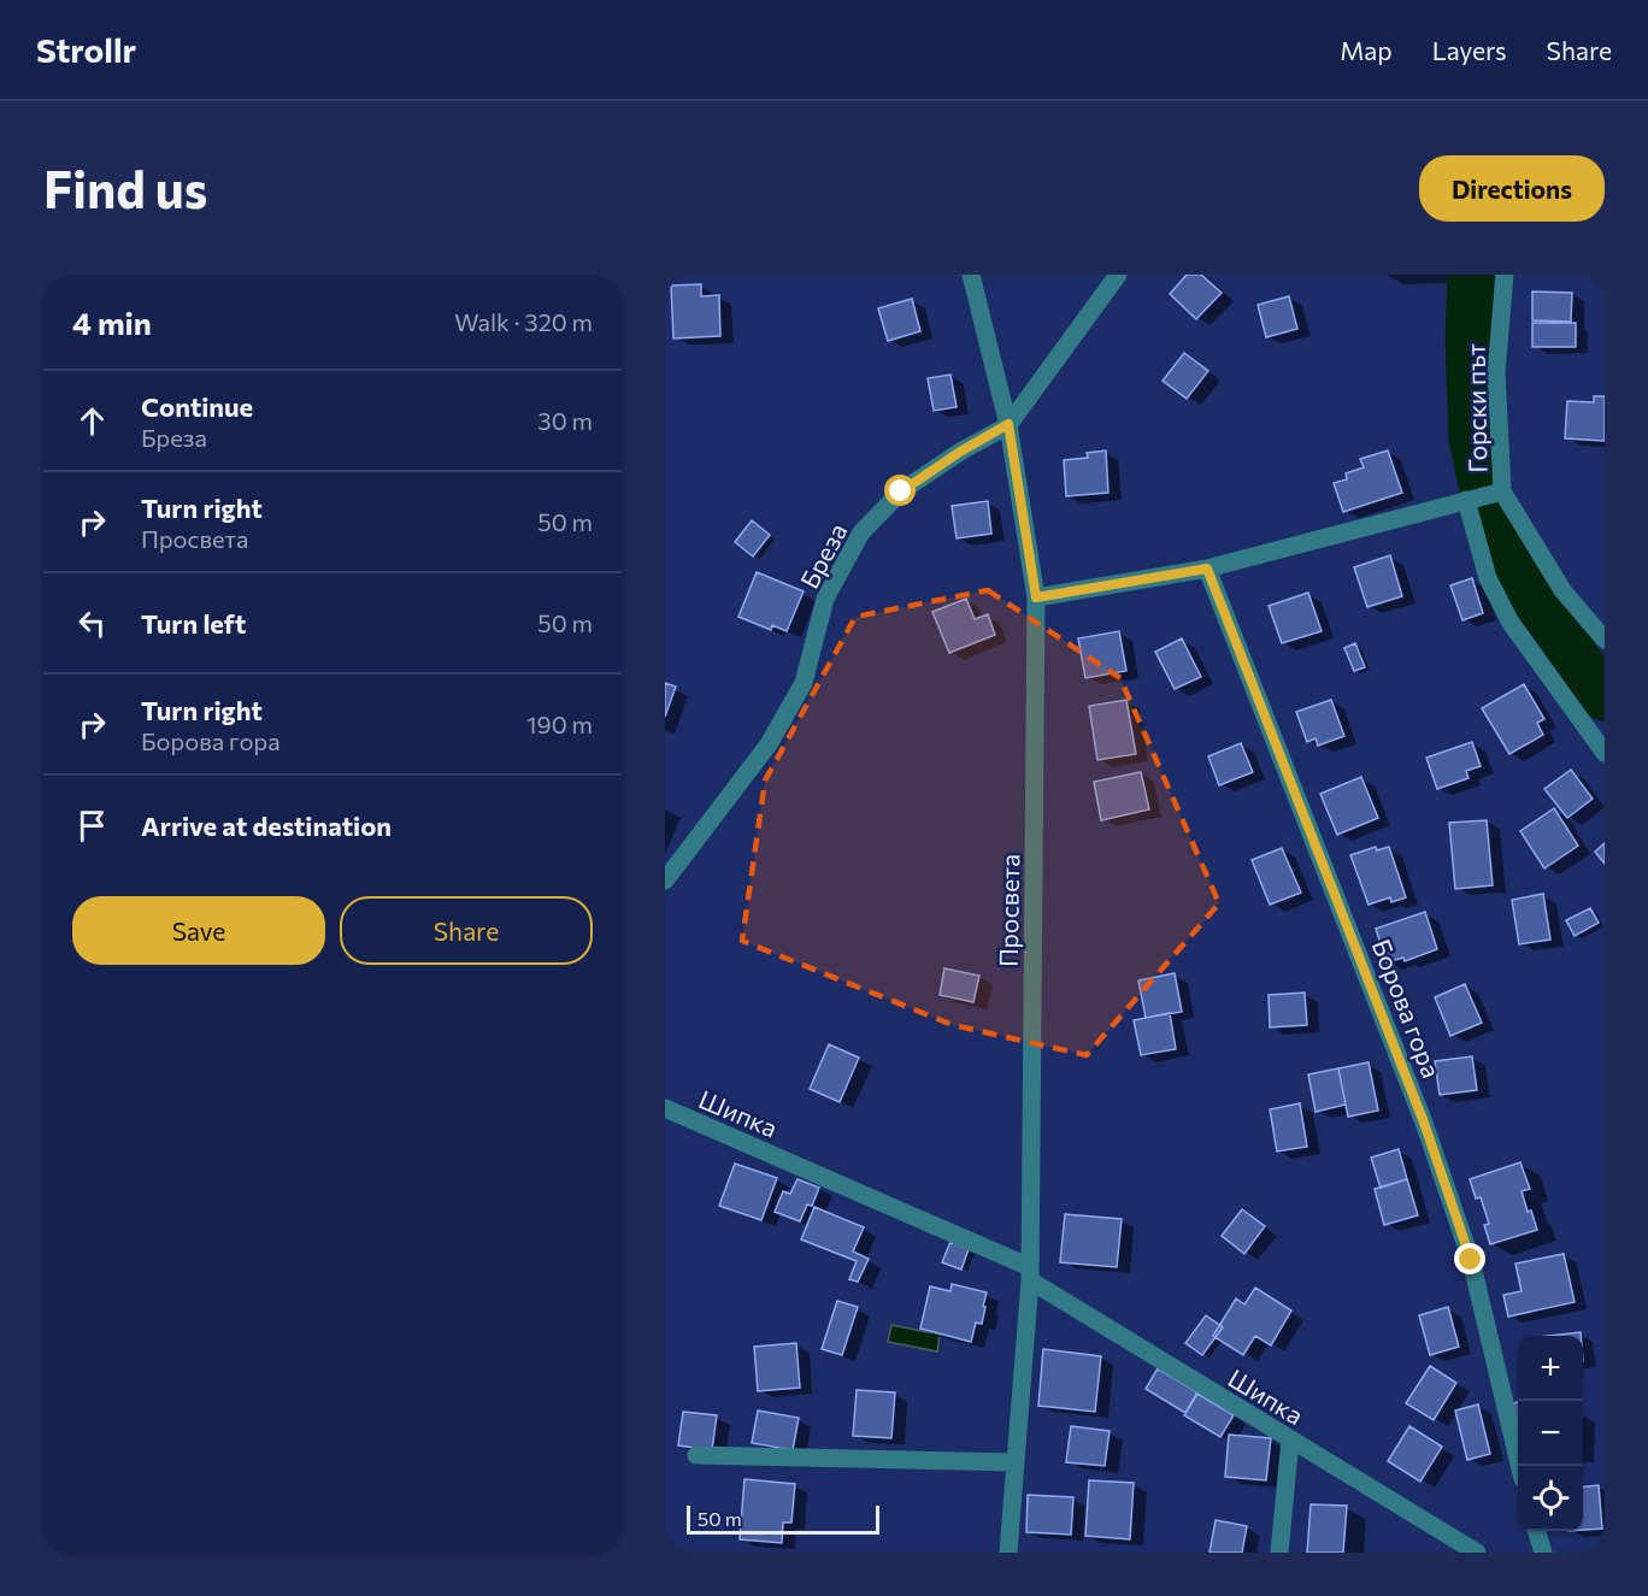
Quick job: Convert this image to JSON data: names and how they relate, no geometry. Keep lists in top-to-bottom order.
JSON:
{
  "streets": {
    "street": [
      "Горски път",
      "Бреза",
      "Просвета",
      "Борова гора",
      "Шипка"
    ]
  },
  "crossings": [
    ["Бреза", "Просвета"],
    ["Просвета", "Шипка"]
  ],
  "scale_bar": "50 m",
  "page": {
    "header": "Strollr",
    "nav": ["Map", "Layers", "Share"],
    "buttons": [
      "Directions",
      ["Save", "Share"]
    ],
    "title": "Find us",
    "heading": ["4 min", "Walk · 320 m"],
    "list": [
      ["Continue", "Бреза", "30 m"],
      ["Turn right", "Просвета", "50 m"],
      ["Turn left", "50 m"],
      ["Turn right", "Борова гора", "190 m"],
      "Arrive at destination"
    ],
    "map_buttons": ["+", "−"],
    "scale": "50 m"
  }
}
